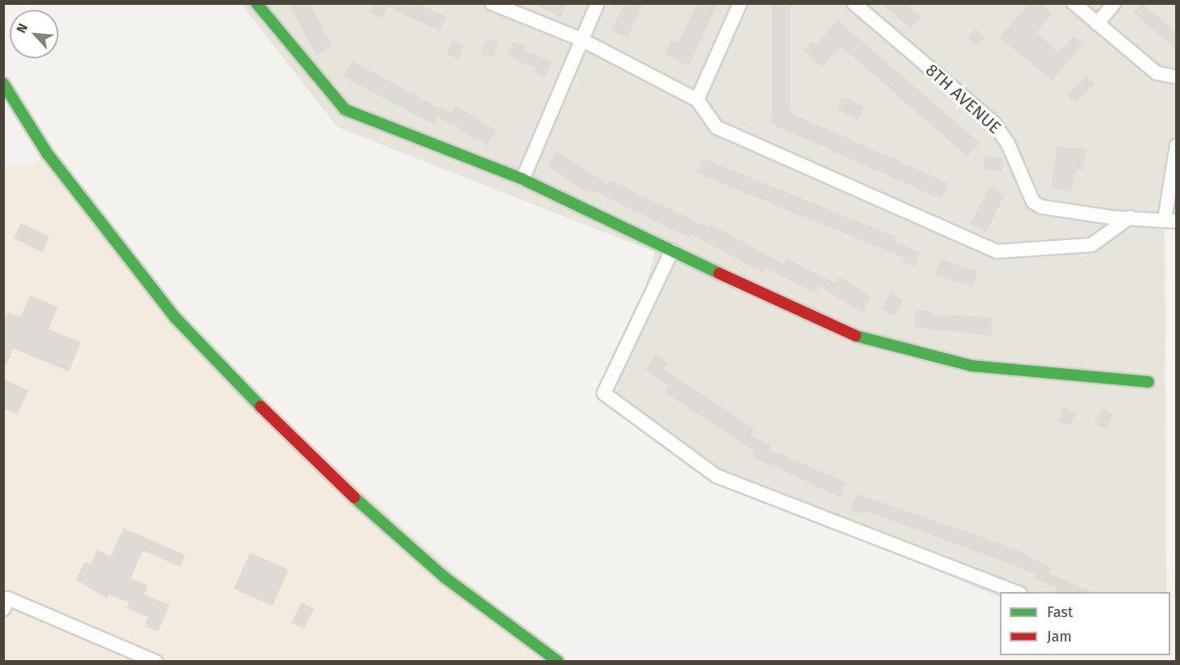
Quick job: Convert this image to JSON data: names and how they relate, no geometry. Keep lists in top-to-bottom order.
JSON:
{
  "streets": {
    "street": ["8TH AVENUE"]
  },
  "legend": ["Fast", "Jam"],
  "north": "top left"
}
